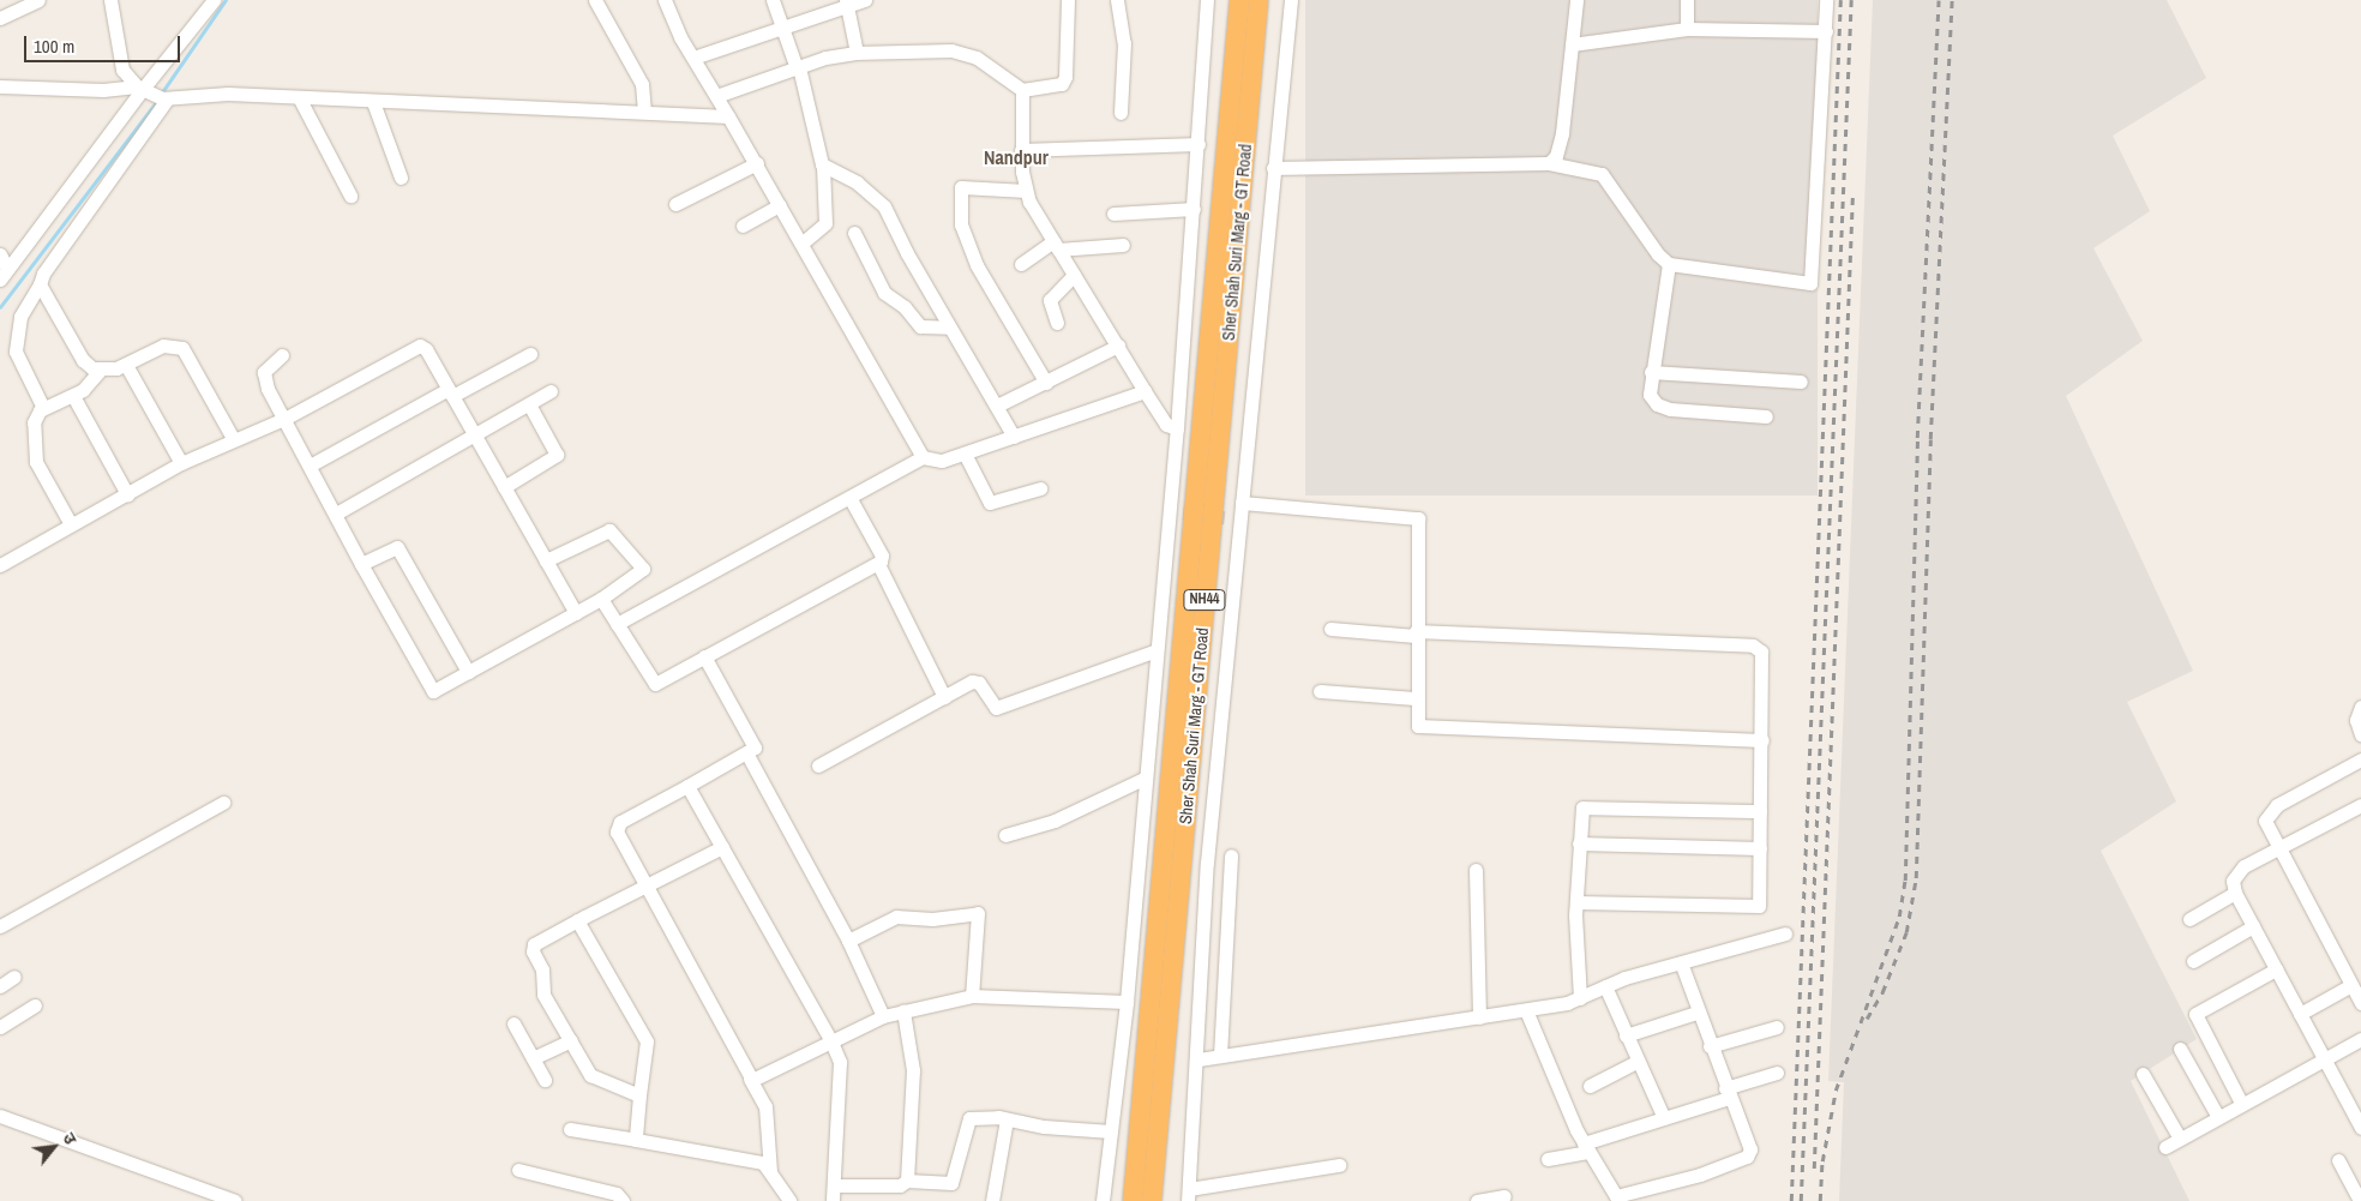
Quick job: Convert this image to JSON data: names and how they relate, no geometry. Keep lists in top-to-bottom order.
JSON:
{
  "streets": {
    "highway": ["Sher Shah Suri Marg - GT Road", "NH44"]
  },
  "districts": ["Nandpur"],
  "scale_bar": "100 m",
  "north": "top right"
}
